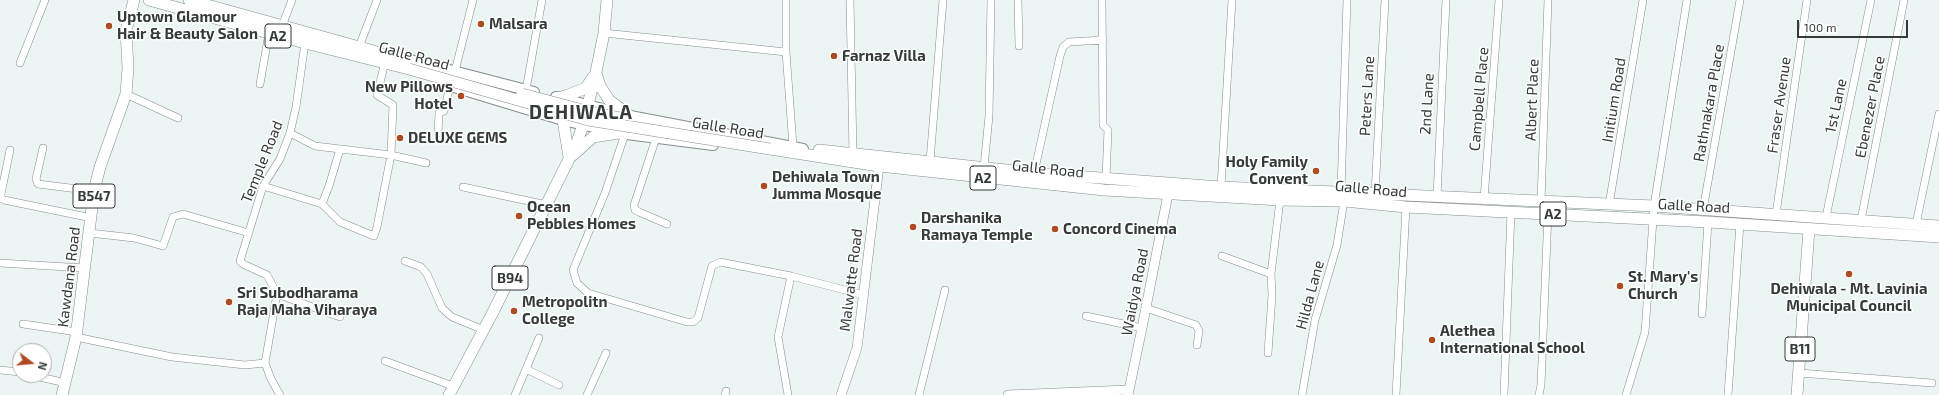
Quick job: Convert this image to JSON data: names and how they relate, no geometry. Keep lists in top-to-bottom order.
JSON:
{
  "streets": {
    "main road": [
      "A2",
      "Galle Road",
      "B547",
      "Kawdana Road",
      "B94",
      "B11"
    ],
    "street": [
      "Peters Lane",
      "Campbell Place",
      "Albert Place",
      "Initium Road",
      "Rathnakara Place",
      "2nd Lane",
      "Fraser Avenue",
      "1st Lane",
      "Ebenezer Place",
      "Temple Road",
      "Malwatte Road",
      "Waidya Road",
      "Hilda Lane"
    ]
  },
  "crossings": [
    ["Galle Road", "Peters Lane"],
    ["Galle Road", "Campbell Place"],
    ["Galle Road", "Albert Place"],
    ["Galle Road", "Initium Road"],
    ["Galle Road", "Rathnakara Place"],
    ["Galle Road", "2nd Lane"],
    ["Galle Road", "Fraser Avenue"],
    ["Galle Road", "1st Lane"],
    ["Galle Road", "Ebenezer Place"],
    ["Galle Road", "Temple Road"],
    ["Galle Road", "Malwatte Road"],
    ["Galle Road", "Waidya Road"],
    ["Galle Road", "Hilda Lane"],
    ["Galle Road", "B11"]
  ],
  "districts": ["DEHIWALA"],
  "places": [
    "Malsara",
    "Uptown Glamour Hair & Beauty Salon",
    "Farnaz Villa",
    "New Pillows Hotel",
    "DELUXE GEMS",
    "Holy Family Convent",
    "Dehiwala Town Jumma Mosque",
    "Ocean Pebbles Homes",
    "Darshanika Ramaya Temple",
    "Concord Cinema",
    "Dehiwala - Mt. Lavinia Municipal Council",
    "St. Mary's Church",
    "Sri Subodharama Raja Maha Viharaya",
    "Metropolitn College",
    "Alethea International School"
  ],
  "scale_bar": "100 m",
  "north": "right"
}
